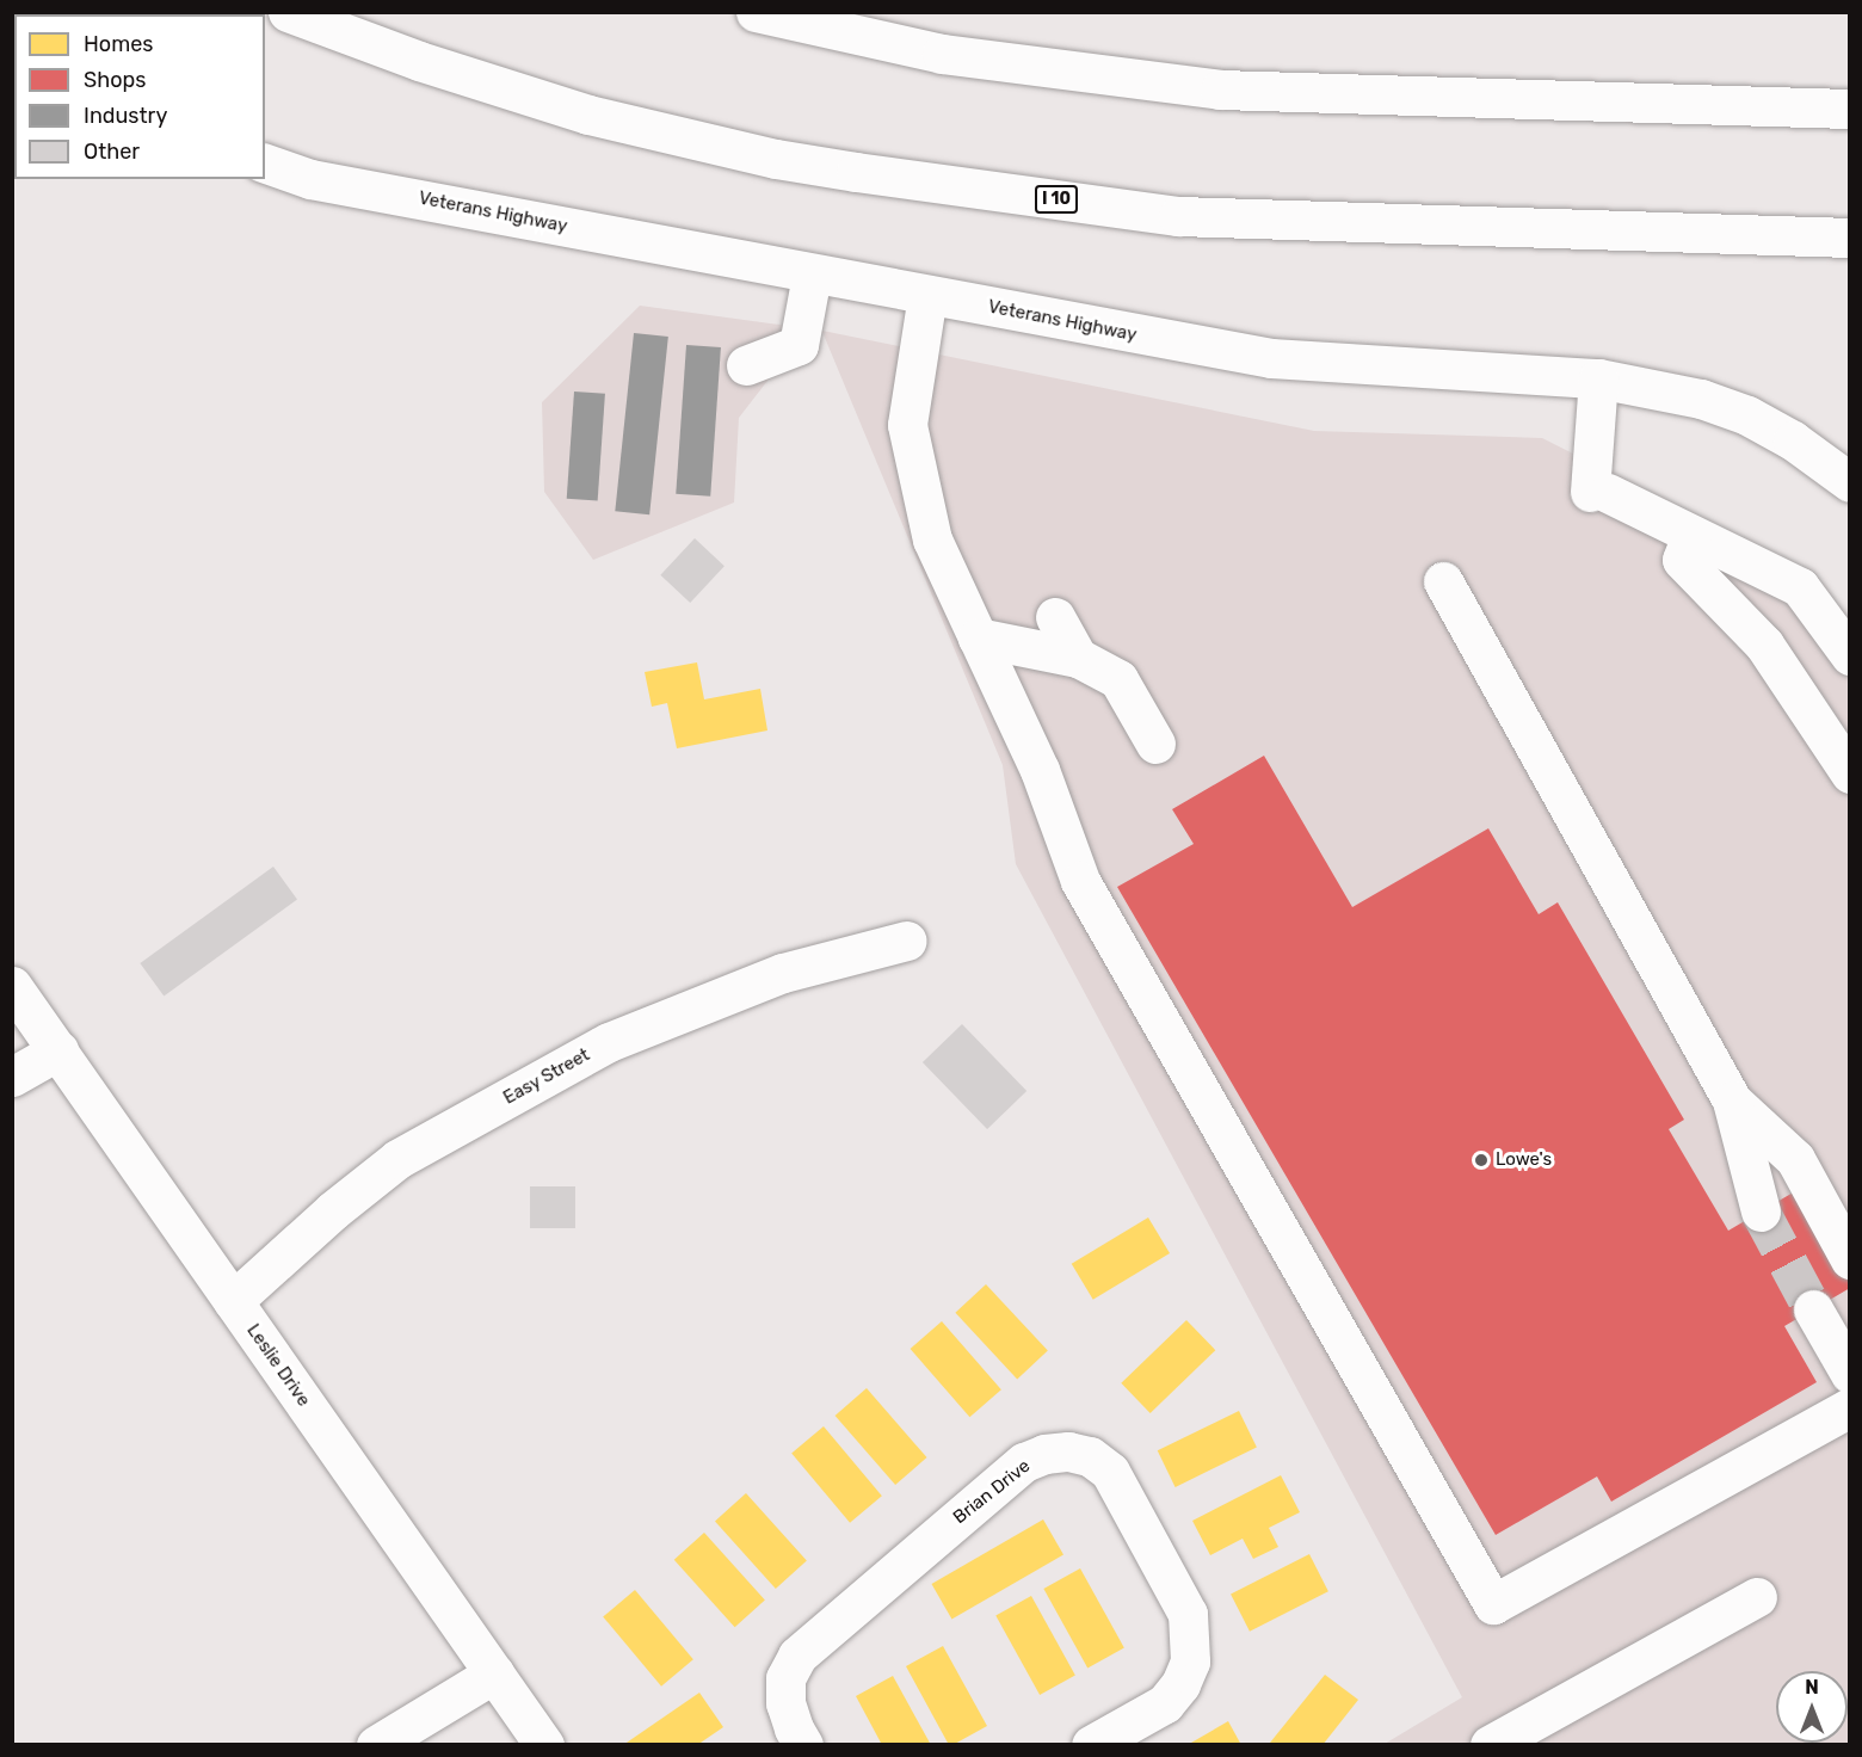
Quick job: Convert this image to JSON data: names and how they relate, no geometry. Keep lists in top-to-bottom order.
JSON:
{
  "streets": {
    "main road": [
      "I 10",
      "Veterans Highway",
      "Easy Street",
      "Leslie Drive",
      "Brian Drive"
    ]
  },
  "crossings": [
    ["Easy Street", "Leslie Drive"]
  ],
  "places": ["Lowe's"],
  "legend": [
    "Homes",
    "Shops",
    "Industry",
    "Other"
  ],
  "north": "top"
}
